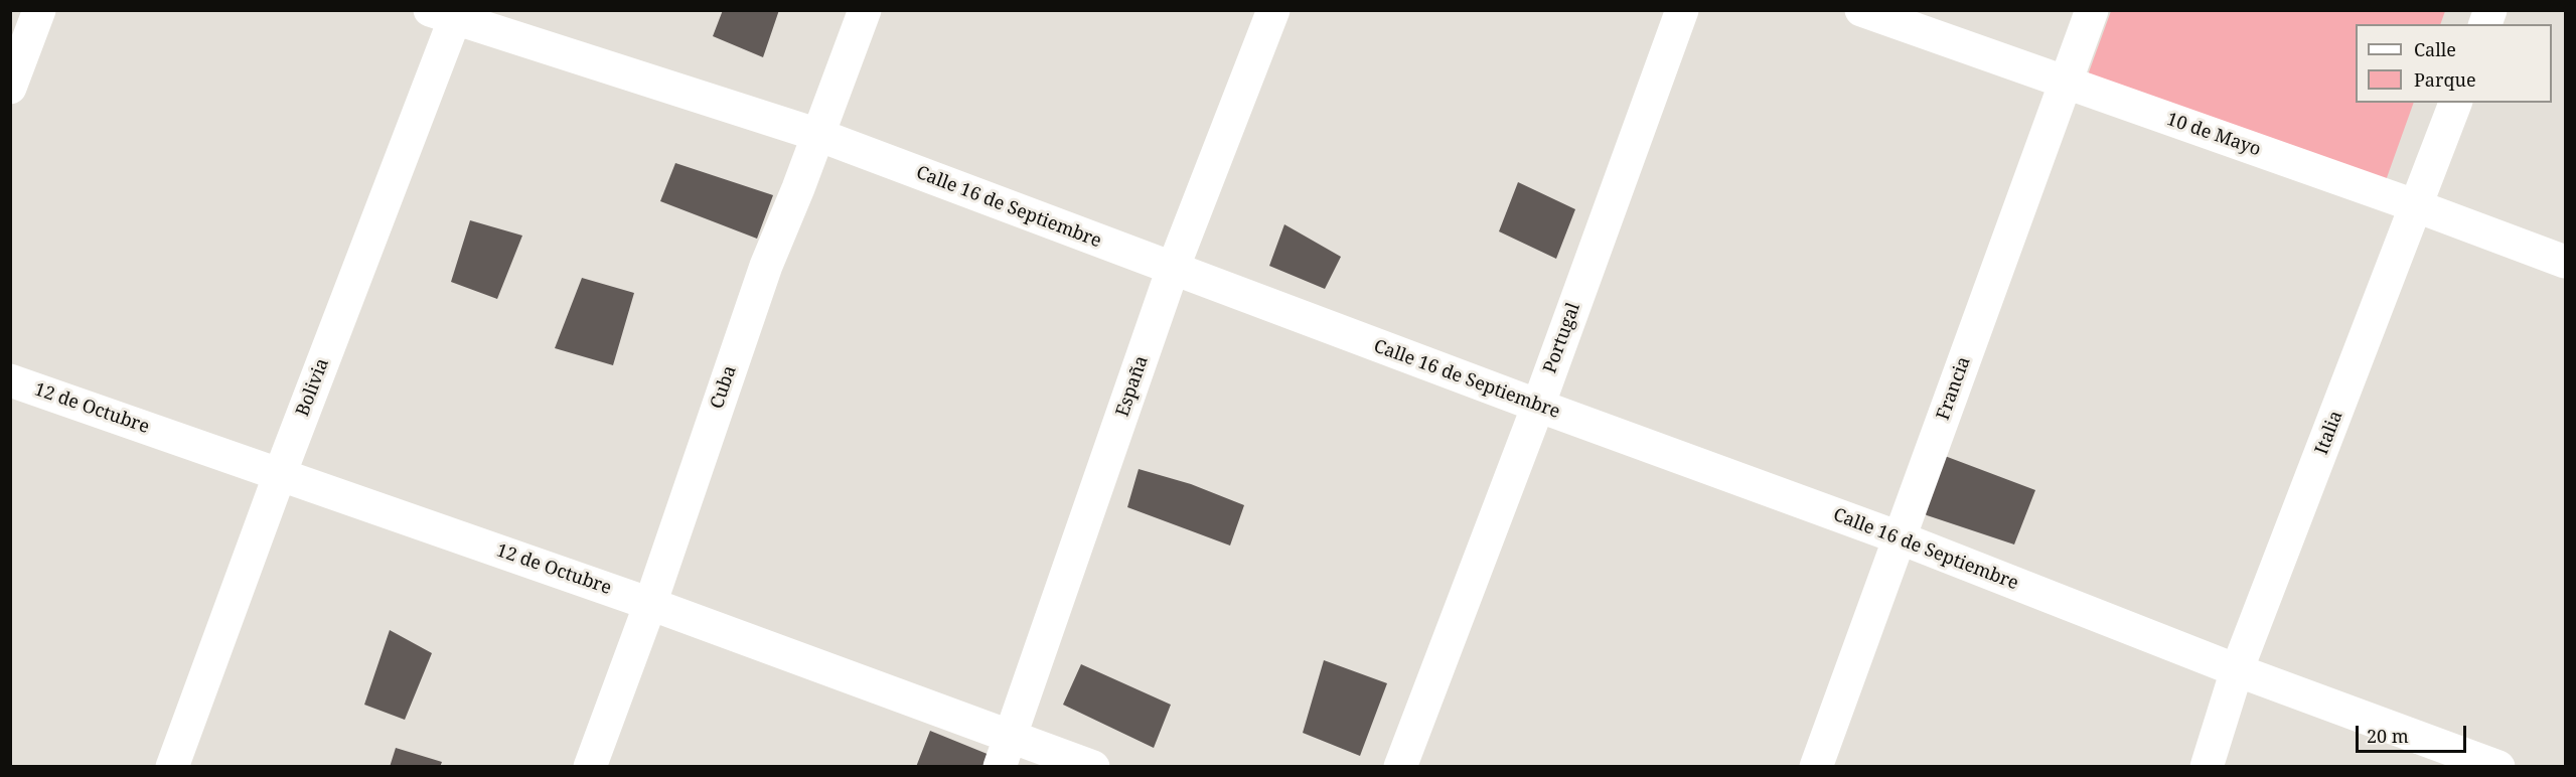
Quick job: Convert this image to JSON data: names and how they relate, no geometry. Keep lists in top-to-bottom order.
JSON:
{
  "streets": {
    "street": [
      "10 de Mayo",
      "Calle 16 de Septiembre",
      "Portugal",
      "España",
      "Bolivia",
      "Cuba",
      "Francia",
      "12 de Octubre",
      "Italia"
    ]
  },
  "crossings": [
    ["10 de Mayo", "Francia"],
    ["10 de Mayo", "Italia"],
    ["Calle 16 de Septiembre", "Portugal"],
    ["Calle 16 de Septiembre", "España"],
    ["Calle 16 de Septiembre", "Bolivia"],
    ["Calle 16 de Septiembre", "Cuba"],
    ["Calle 16 de Septiembre", "Francia"],
    ["Calle 16 de Septiembre", "Italia"],
    ["España", "12 de Octubre"],
    ["Bolivia", "12 de Octubre"],
    ["Cuba", "12 de Octubre"]
  ],
  "legend": ["Calle", "Parque"],
  "scale_bar": "20 m"
}
